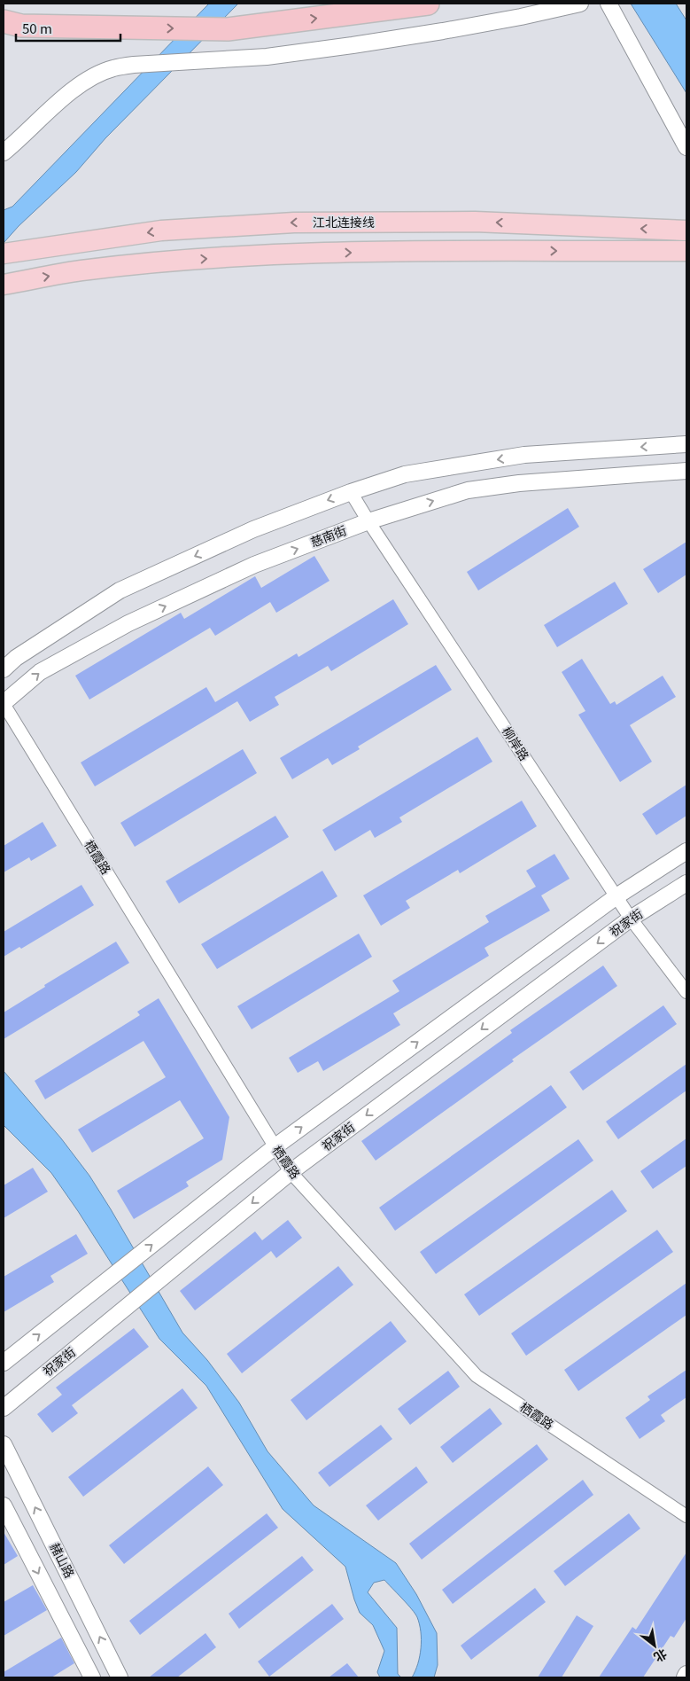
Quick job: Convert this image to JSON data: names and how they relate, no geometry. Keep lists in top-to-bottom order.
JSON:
{
  "streets": {
    "highway": ["江北连接线"],
    "street": [
      "慈南街",
      "柳岸路",
      "栖霞路",
      "祝家街",
      "赭山路"
    ]
  },
  "crossings": [
    ["慈南街", "柳岸路"],
    ["慈南街", "栖霞路"],
    ["柳岸路", "祝家街"],
    ["栖霞路", "祝家街"]
  ],
  "scale_bar": "50 m",
  "north": "bottom right"
}
